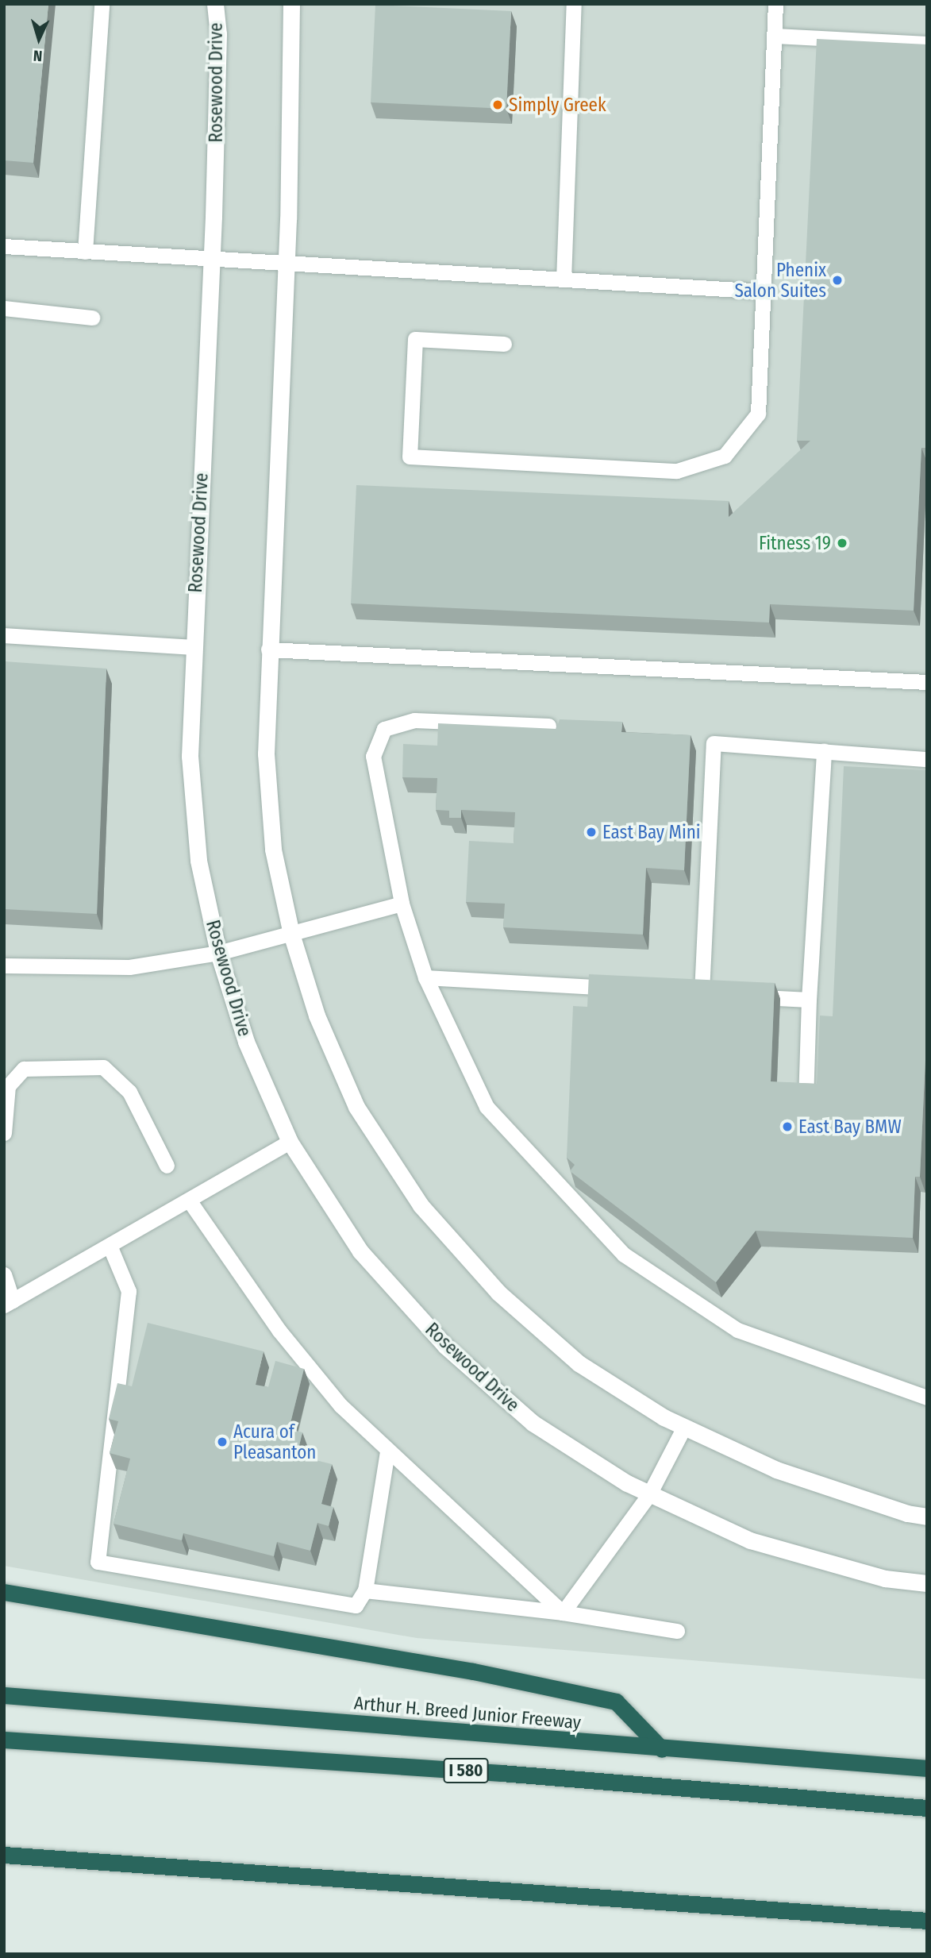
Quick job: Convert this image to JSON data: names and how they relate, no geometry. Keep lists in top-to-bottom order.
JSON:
{
  "streets": {
    "highway": ["Arthur H. Breed Junior Freeway", "I 580"],
    "street": ["Rosewood Drive"]
  },
  "places": [
    "Simply Greek",
    "Phenix Salon Suites",
    "Fitness 19",
    "East Bay Mini",
    "East Bay BMW",
    "Acura of Pleasanton"
  ],
  "north": "bottom"
}
